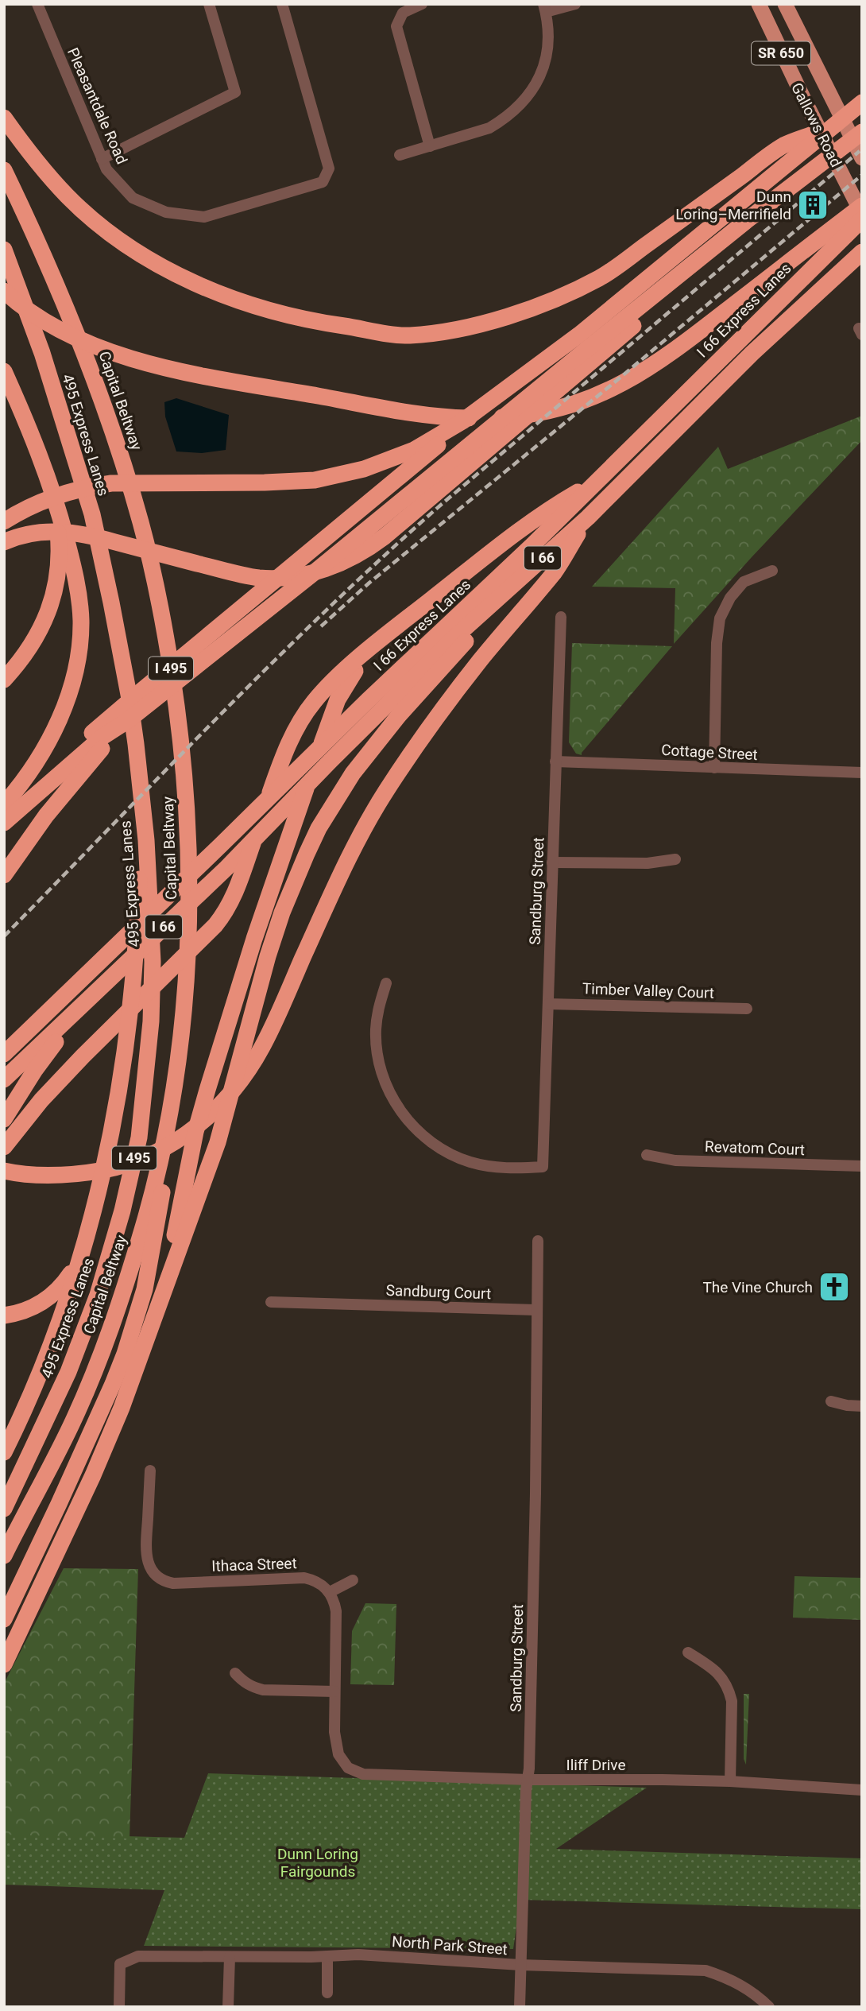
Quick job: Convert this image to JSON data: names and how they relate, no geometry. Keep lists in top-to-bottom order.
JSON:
{
  "streets": {
    "highway": [
      "I 66 Express Lanes",
      "Capital Beltway",
      "495 Express Lanes",
      "I 66",
      "I 495"
    ],
    "main road": ["SR 650", "Gallows Road"],
    "street": [
      "Pleasantdale Road",
      "Cottage Street",
      "Sandburg Street",
      "Timber Valley Court",
      "Revatom Court",
      "Sandburg Court",
      "Ithaca Street",
      "Iliff Drive",
      "North Park Street"
    ]
  },
  "crossings": [
    ["Cottage Street", "Sandburg Street"],
    ["Sandburg Street", "Timber Valley Court"],
    ["Sandburg Street", "Sandburg Court"],
    ["Sandburg Street", "Iliff Drive"],
    ["Sandburg Street", "North Park Street"]
  ],
  "parks": ["Dunn Loring Fairgounds"],
  "places": {
    "building": ["Dunn Loring–Merrifield"],
    "church": ["The Vine Church"]
  }
}
